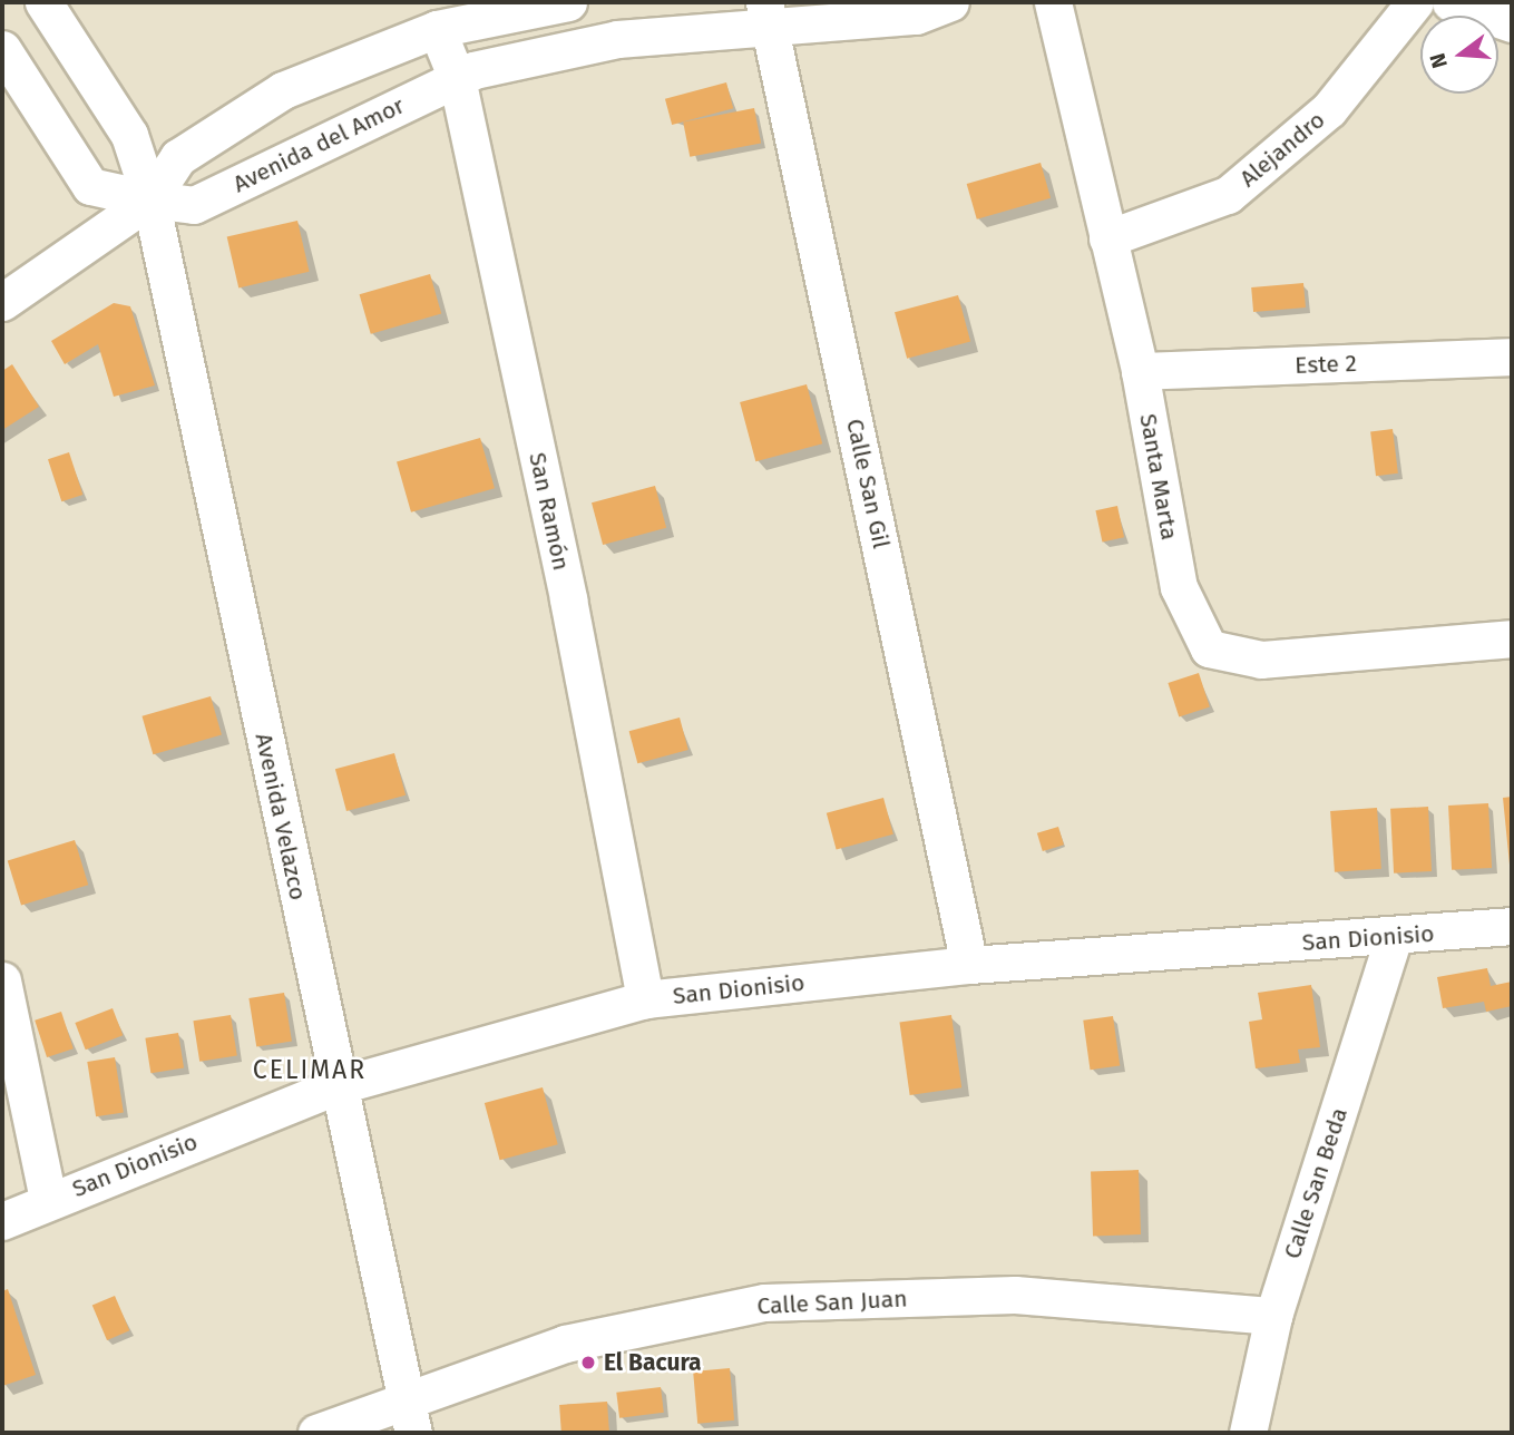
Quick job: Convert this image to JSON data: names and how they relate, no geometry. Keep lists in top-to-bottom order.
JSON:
{
  "streets": {
    "street": [
      "Avenida del Amor",
      "Alejandro",
      "Este 2",
      "Santa Marta",
      "Calle San Gil",
      "San Ramón",
      "Avenida Velazco",
      "San Dionisio",
      "Calle San Beda",
      "Calle San Juan"
    ]
  },
  "crossings": [
    ["Avenida del Amor", "Calle San Gil"],
    ["Avenida del Amor", "San Ramón"],
    ["Avenida del Amor", "Avenida Velazco"],
    ["Alejandro", "Santa Marta"],
    ["Este 2", "Santa Marta"],
    ["Calle San Gil", "San Dionisio"],
    ["San Ramón", "San Dionisio"],
    ["Avenida Velazco", "San Dionisio"],
    ["Avenida Velazco", "Calle San Juan"],
    ["San Dionisio", "Calle San Beda"],
    ["Calle San Beda", "Calle San Juan"]
  ],
  "districts": ["CELIMAR"],
  "places": ["El Bacura"],
  "north": "left"
}
